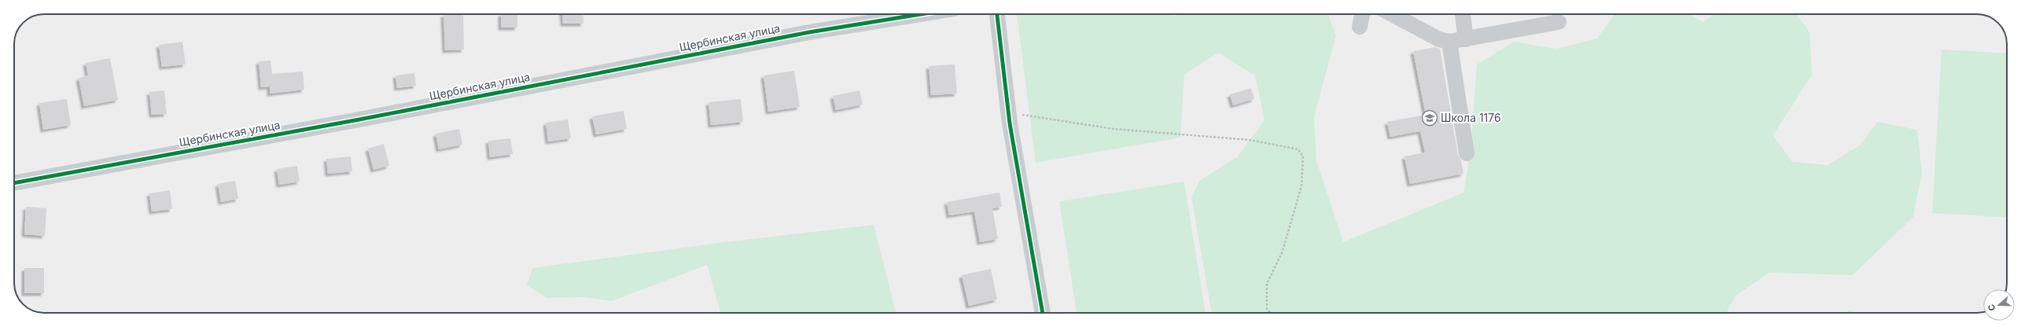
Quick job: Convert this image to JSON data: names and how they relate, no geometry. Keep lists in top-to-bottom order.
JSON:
{
  "streets": {
    "street": ["Щербинская улица"]
  },
  "places": {
    "school or university": ["Школа 1176"]
  },
  "north": "left"
}
